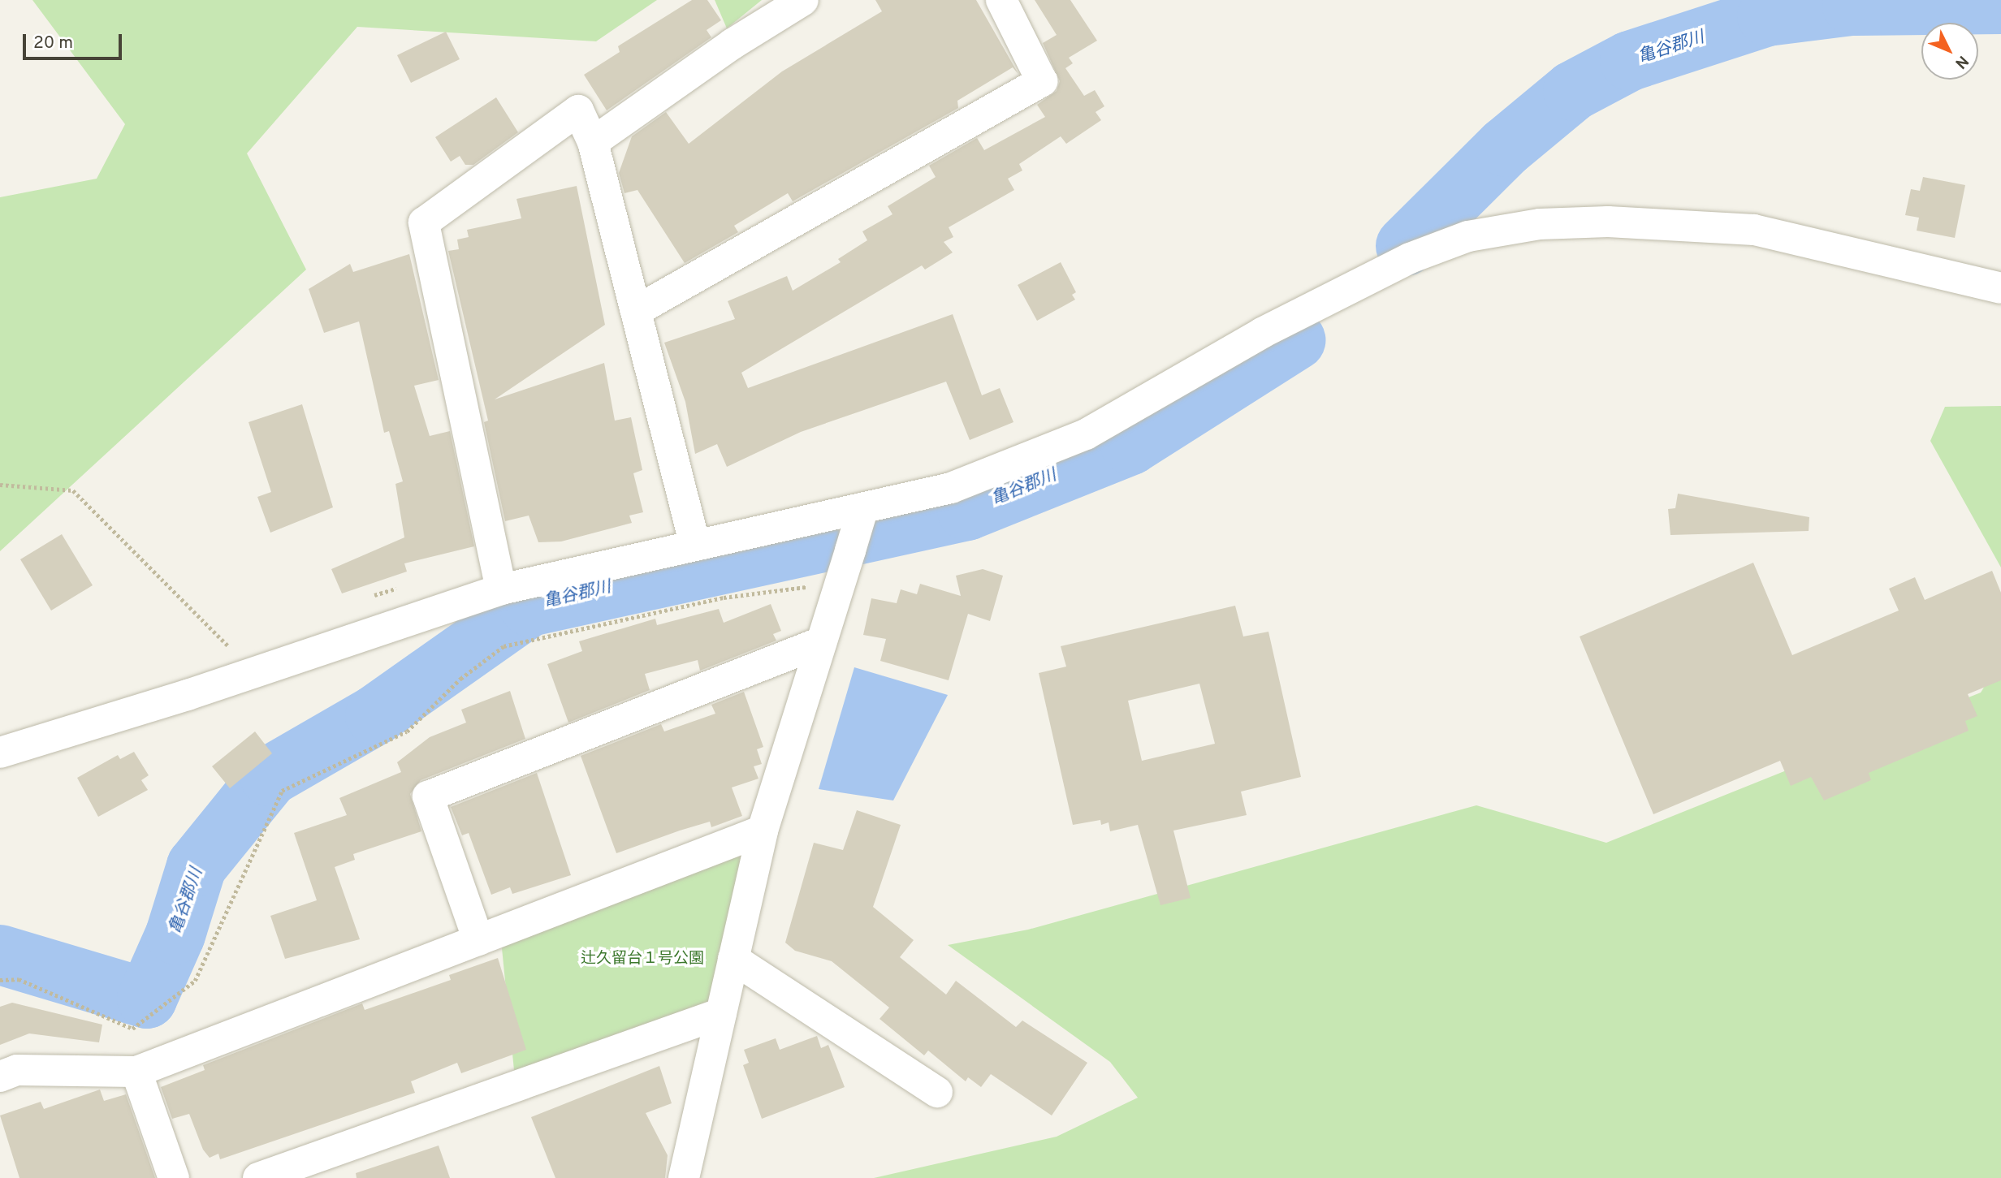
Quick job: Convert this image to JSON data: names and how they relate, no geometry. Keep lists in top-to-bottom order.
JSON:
{
  "water": ["亀谷郡川"],
  "parks": ["辻久留台１号公園"],
  "scale_bar": "20 m",
  "north": "bottom right"
}
